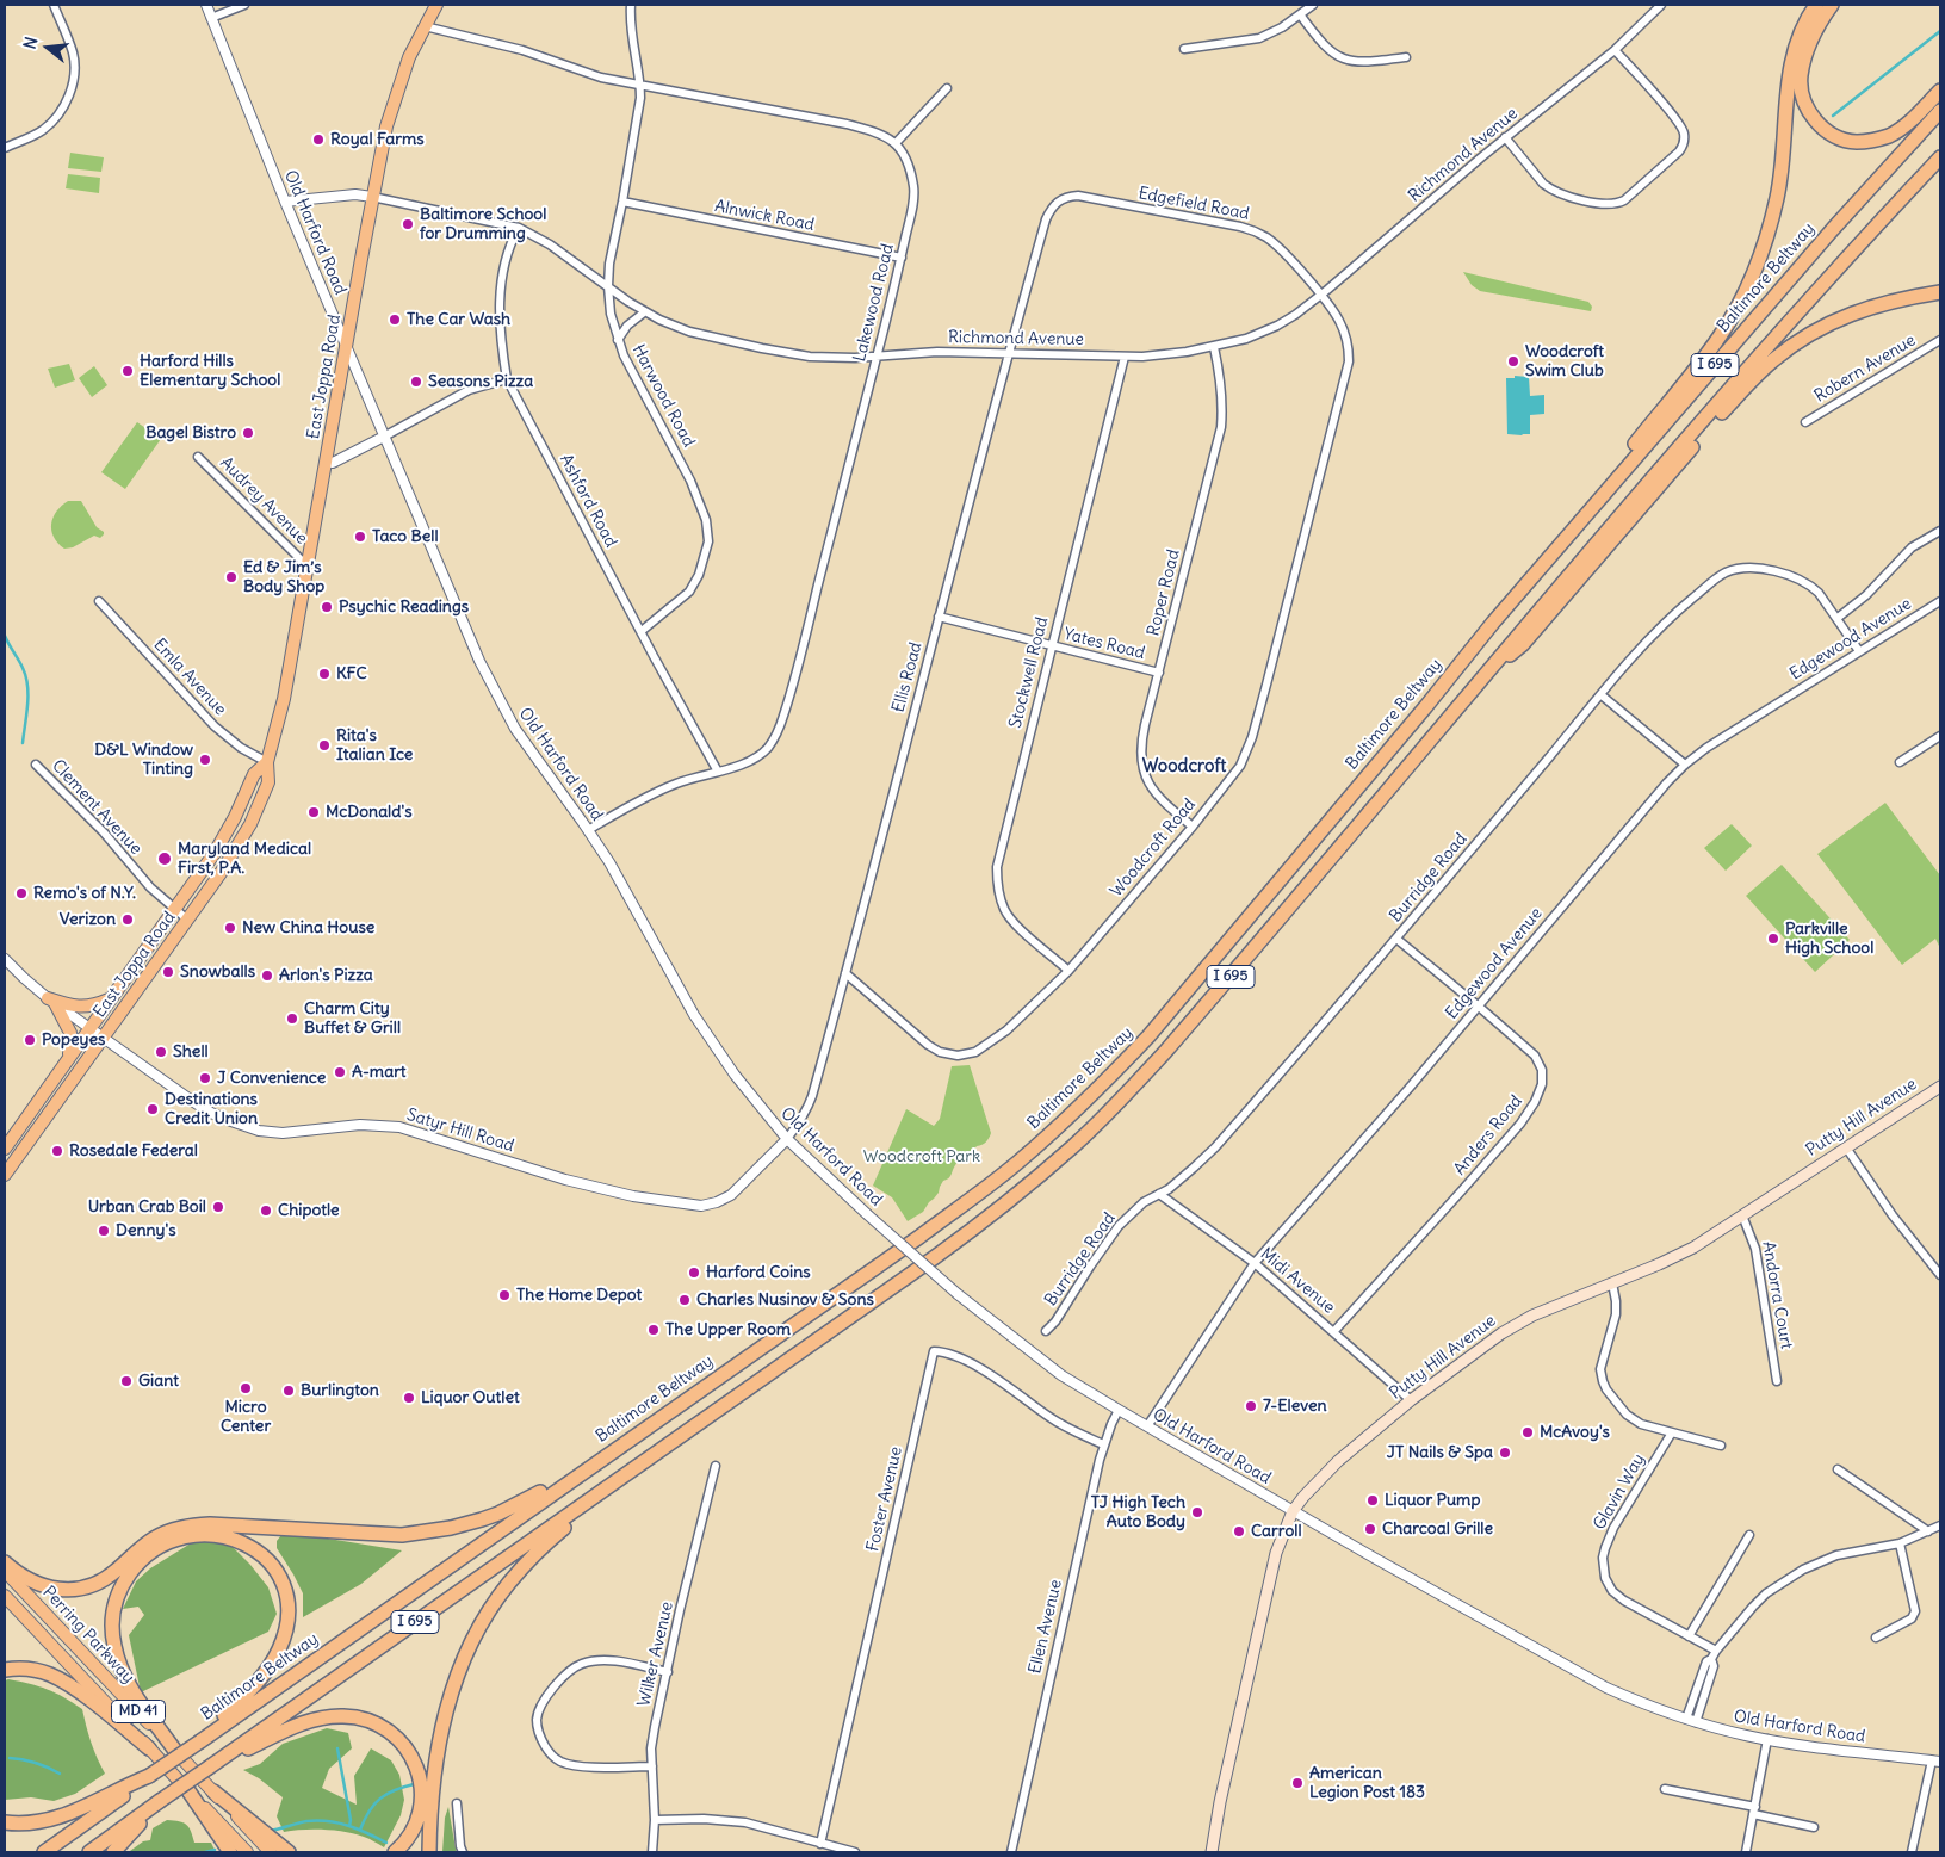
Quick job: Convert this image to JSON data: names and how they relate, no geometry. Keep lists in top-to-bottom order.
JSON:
{
  "streets": {
    "highway": ["Baltimore Beltway", "I 695"],
    "main road": [
      "East Joppa Road",
      "Putty Hill Avenue",
      "Perring Parkway",
      "MD 41"
    ],
    "street": [
      "Richmond Avenue",
      "Edgefield Road",
      "Alnwick Road",
      "Old Harford Road",
      "Lakewood Road",
      "Robern Avenue",
      "Harwood Road",
      "Audrey Avenue",
      "Ashford Road",
      "Roper Road",
      "Edgewood Avenue",
      "Yates Road",
      "Stockwell Road",
      "Emla Avenue",
      "Ellis Road",
      "Clement Avenue",
      "Woodcroft Road",
      "Burridge Road",
      "Satyr Hill Road",
      "Anders Road",
      "Midi Avenue",
      "Andorra Court",
      "Glavin Way",
      "Foster Avenue",
      "Ellen Avenue",
      "Wilker Avenue"
    ]
  },
  "crossings": [
    ["Richmond Avenue", "Edgefield Road"],
    ["Richmond Avenue", "Old Harford Road"],
    ["Richmond Avenue", "Lakewood Road"],
    ["Richmond Avenue", "East Joppa Road"],
    ["Richmond Avenue", "Harwood Road"],
    ["Richmond Avenue", "Ashford Road"],
    ["Richmond Avenue", "Roper Road"],
    ["Richmond Avenue", "Stockwell Road"],
    ["Richmond Avenue", "Ellis Road"],
    ["Richmond Avenue", "Woodcroft Road"],
    ["Edgefield Road", "Ellis Road"],
    ["Edgefield Road", "Woodcroft Road"],
    ["Alnwick Road", "Lakewood Road"],
    ["Alnwick Road", "Harwood Road"],
    ["Old Harford Road", "Lakewood Road"],
    ["Old Harford Road", "East Joppa Road"],
    ["Old Harford Road", "Edgewood Avenue"],
    ["Old Harford Road", "Ellis Road"],
    ["Old Harford Road", "Putty Hill Avenue"],
    ["Old Harford Road", "Satyr Hill Road"],
    ["Old Harford Road", "Ellen Avenue"],
    ["Lakewood Road", "Ashford Road"],
    ["East Joppa Road", "Audrey Avenue"],
    ["East Joppa Road", "Emla Avenue"],
    ["East Joppa Road", "Clement Avenue"],
    ["East Joppa Road", "Satyr Hill Road"],
    ["Harwood Road", "Ashford Road"],
    ["Roper Road", "Yates Road"],
    ["Roper Road", "Woodcroft Road"],
    ["Edgewood Avenue", "Burridge Road"],
    ["Edgewood Avenue", "Anders Road"],
    ["Edgewood Avenue", "Midi Avenue"],
    ["Yates Road", "Stockwell Road"],
    ["Yates Road", "Ellis Road"],
    ["Stockwell Road", "Woodcroft Road"],
    ["Ellis Road", "Woodcroft Road"],
    ["Ellis Road", "Satyr Hill Road"],
    ["Burridge Road", "Anders Road"],
    ["Burridge Road", "Midi Avenue"],
    ["Putty Hill Avenue", "Midi Avenue"],
    ["Putty Hill Avenue", "Andorra Court"],
    ["Anders Road", "Midi Avenue"],
    ["Foster Avenue", "Ellen Avenue"]
  ],
  "districts": ["Woodcroft"],
  "parks": ["Woodcroft Park"],
  "places": [
    "Royal Farms",
    "Baltimore School for Drumming",
    "The Car Wash",
    "Woodcroft Swim Club",
    "Harford Hills Elementary School",
    "Seasons Pizza",
    "Bagel Bistro",
    "Taco Bell",
    "Ed & Jim’s Body Shop",
    "Psychic Readings",
    "KFC",
    "Rita's Italian Ice",
    "D&L Window Tinting",
    "McDonald's",
    "Maryland Medical First, P.A.",
    "Remo's of N.Y.",
    "Verizon",
    "New China House",
    "Parkville High School",
    "Snowballs",
    "Arlon's Pizza",
    "Charm City Buffet & Grill",
    "Popeyes",
    "Shell",
    "A-mart",
    "J Convenience",
    "Destinations Credit Union",
    "Rosedale Federal",
    "Urban Crab Boil",
    "Chipotle",
    "Denny's",
    "Harford Coins",
    "The Home Depot",
    "Charles Nusinov & Sons",
    "The Upper Room",
    "Giant",
    "Micro Center",
    "Burlington",
    "Liquor Outlet",
    "7-Eleven",
    "McAvoy's",
    "JT Nails & Spa",
    "Liquor Pump",
    "TJ High Tech Auto Body",
    "Charcoal Grille",
    "Carroll",
    "American Legion Post 183"
  ],
  "north": "left"
}
